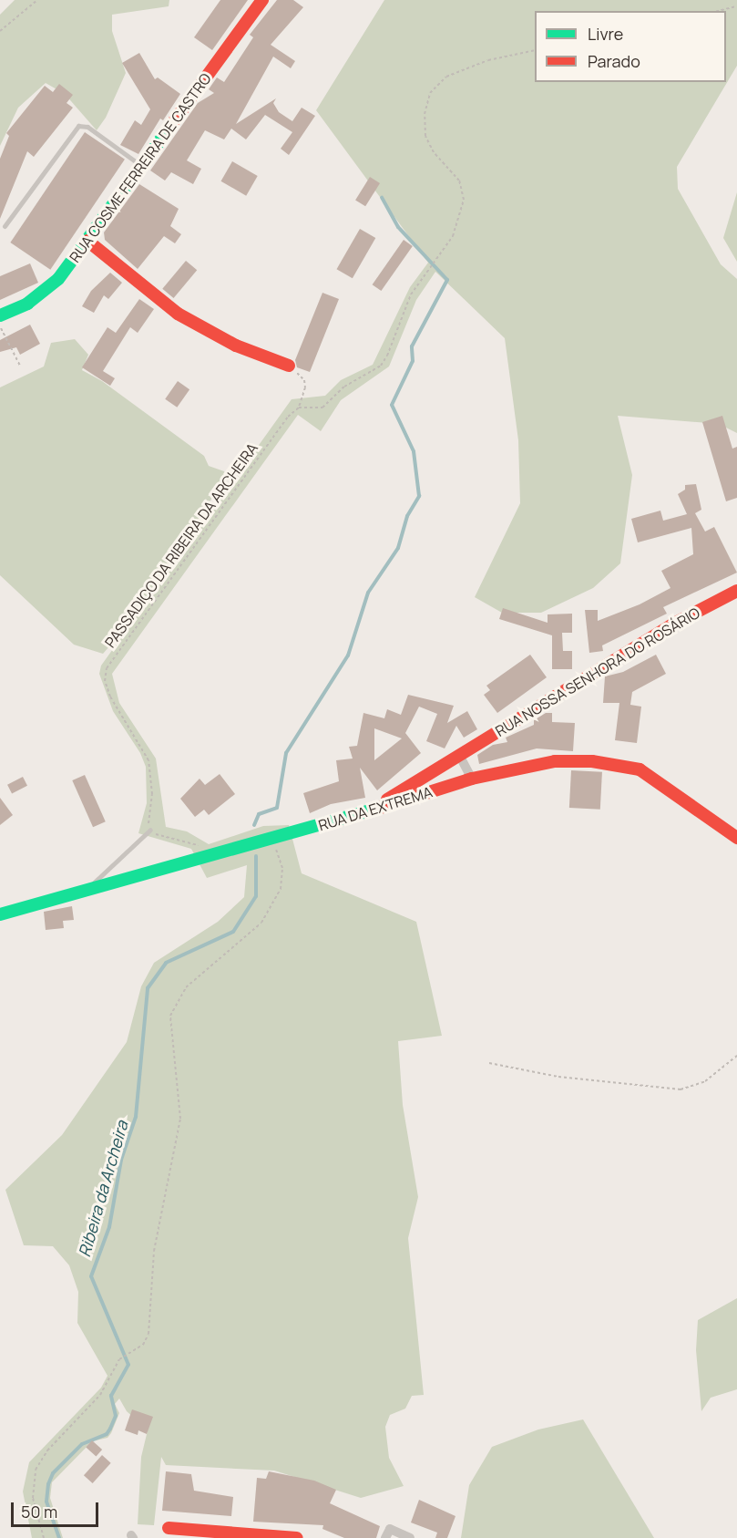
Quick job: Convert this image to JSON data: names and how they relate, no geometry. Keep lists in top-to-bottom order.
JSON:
{
  "streets": {
    "street": ["RUA COSME FERREIRA DE CASTRO", "RUA NOSSA SENHORA DO ROSÁRIO", "RUA DA EXTREMA"],
    "path": ["PASSADIÇO DA RIBEIRA DA ARCHEIRA"]
  },
  "crossings": [
    ["RUA NOSSA SENHORA DO ROSÁRIO", "RUA DA EXTREMA"]
  ],
  "water": ["Ribeira da Archeira"],
  "legend": ["Livre", "Parado"],
  "scale_bar": "50 m"
}
